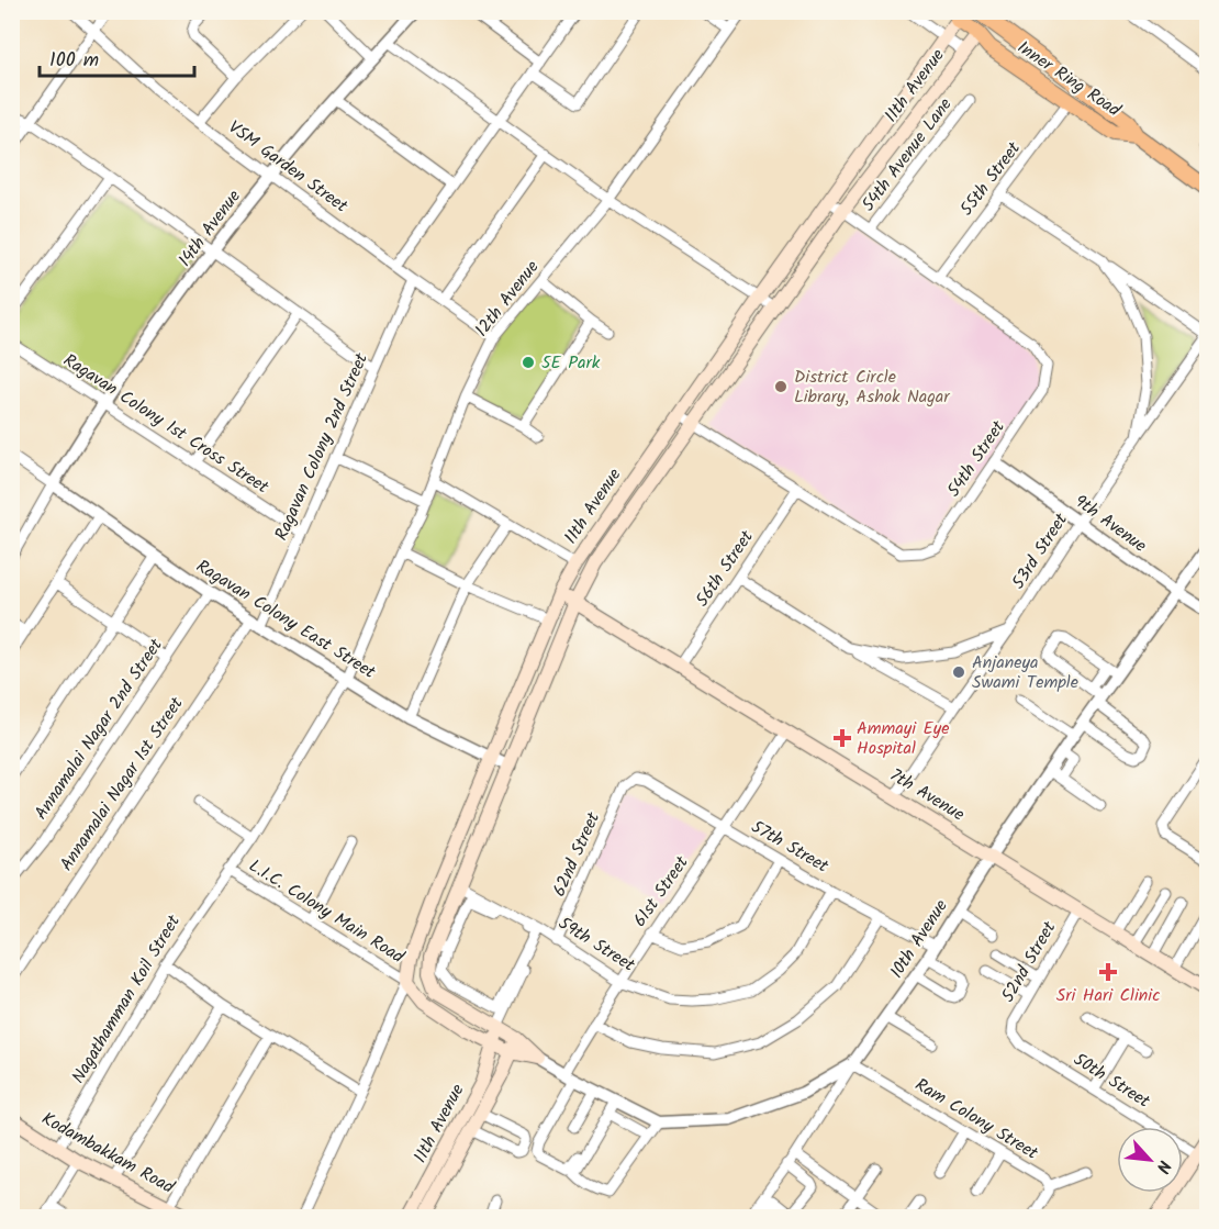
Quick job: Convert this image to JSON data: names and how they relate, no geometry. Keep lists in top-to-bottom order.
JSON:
{
  "streets": {
    "main road": [
      "Inner Ring Road",
      "11th Avenue",
      "7th Avenue",
      "Kodambakkam Road"
    ],
    "street": [
      "54th Avenue Lane",
      "VSM Garden Street",
      "55th Street",
      "14th Avenue",
      "12th Avenue",
      "Ragavan Colony 1st Cross Street",
      "Ragavan Colony 2nd Street",
      "54th Street",
      "9th Avenue",
      "53rd Street",
      "56th Street",
      "Ragavan Colony East Street",
      "Annamalai Nagar 2nd Street",
      "Annamalai Nagar 1st Street",
      "57th Street",
      "62nd Street",
      "61st Street",
      "L.I.C. Colony Main Road",
      "10th Avenue",
      "59th Street",
      "52nd Street",
      "Nagathamman Koil Street",
      "50th Street",
      "Ram Colony Street"
    ]
  },
  "crossings": [
    ["Inner Ring Road", "11th Avenue"],
    ["Inner Ring Road", "55th Street"],
    ["11th Avenue", "54th Street"],
    ["11th Avenue", "Ragavan Colony East Street"],
    ["11th Avenue", "7th Avenue"],
    ["11th Avenue", "L.I.C. Colony Main Road"],
    ["11th Avenue", "10th Avenue"],
    ["11th Avenue", "59th Street"],
    ["54th Avenue Lane", "54th Street"],
    ["VSM Garden Street", "14th Avenue"],
    ["VSM Garden Street", "12th Avenue"],
    ["VSM Garden Street", "Ragavan Colony 2nd Street"],
    ["55th Street", "54th Street"],
    ["55th Street", "53rd Street"],
    ["14th Avenue", "Ragavan Colony 1st Cross Street"],
    ["14th Avenue", "Ragavan Colony East Street"],
    ["12th Avenue", "Ragavan Colony East Street"],
    ["12th Avenue", "Nagathamman Koil Street"],
    ["Ragavan Colony 1st Cross Street", "Ragavan Colony 2nd Street"],
    ["Ragavan Colony 2nd Street", "Ragavan Colony East Street"],
    ["Ragavan Colony 2nd Street", "Annamalai Nagar 1st Street"],
    ["54th Street", "9th Avenue"],
    ["54th Street", "56th Street"],
    ["9th Avenue", "53rd Street"],
    ["9th Avenue", "10th Avenue"],
    ["53rd Street", "7th Avenue"],
    ["56th Street", "7th Avenue"],
    ["Ragavan Colony East Street", "Annamalai Nagar 2nd Street"],
    ["Ragavan Colony East Street", "Annamalai Nagar 1st Street"],
    ["7th Avenue", "61st Street"],
    ["7th Avenue", "10th Avenue"],
    ["7th Avenue", "52nd Street"],
    ["57th Street", "62nd Street"],
    ["57th Street", "61st Street"],
    ["57th Street", "10th Avenue"],
    ["57th Street", "59th Street"],
    ["62nd Street", "59th Street"],
    ["61st Street", "10th Avenue"],
    ["61st Street", "59th Street"],
    ["L.I.C. Colony Main Road", "Nagathamman Koil Street"],
    ["10th Avenue", "Ram Colony Street"],
    ["52nd Street", "50th Street"],
    ["Nagathamman Koil Street", "Kodambakkam Road"]
  ],
  "places": {
    "other": ["5E Park", "District Circle Library, Ashok Nagar", "Anjaneya Swami Temple"],
    "health": ["Ammayi Eye Hospital", "Sri Hari Clinic"]
  },
  "scale_bar": "100 m",
  "north": "bottom right"
}
